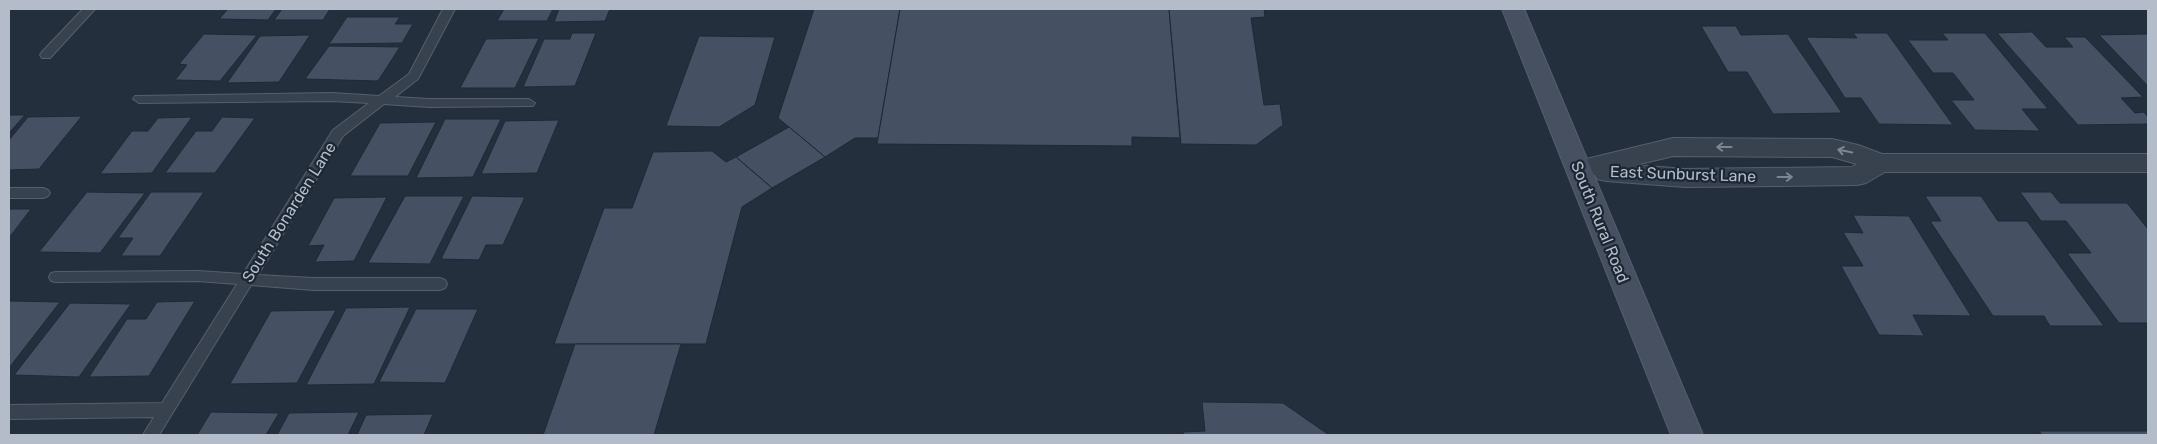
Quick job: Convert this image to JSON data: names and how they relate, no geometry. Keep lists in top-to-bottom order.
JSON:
{
  "streets": {
    "main road": ["South Rural Road"],
    "street": ["East Sunburst Lane"],
    "lane": ["South Bonarden Lane"]
  },
  "crossings": [
    ["East Sunburst Lane", "South Rural Road"]
  ]
}
